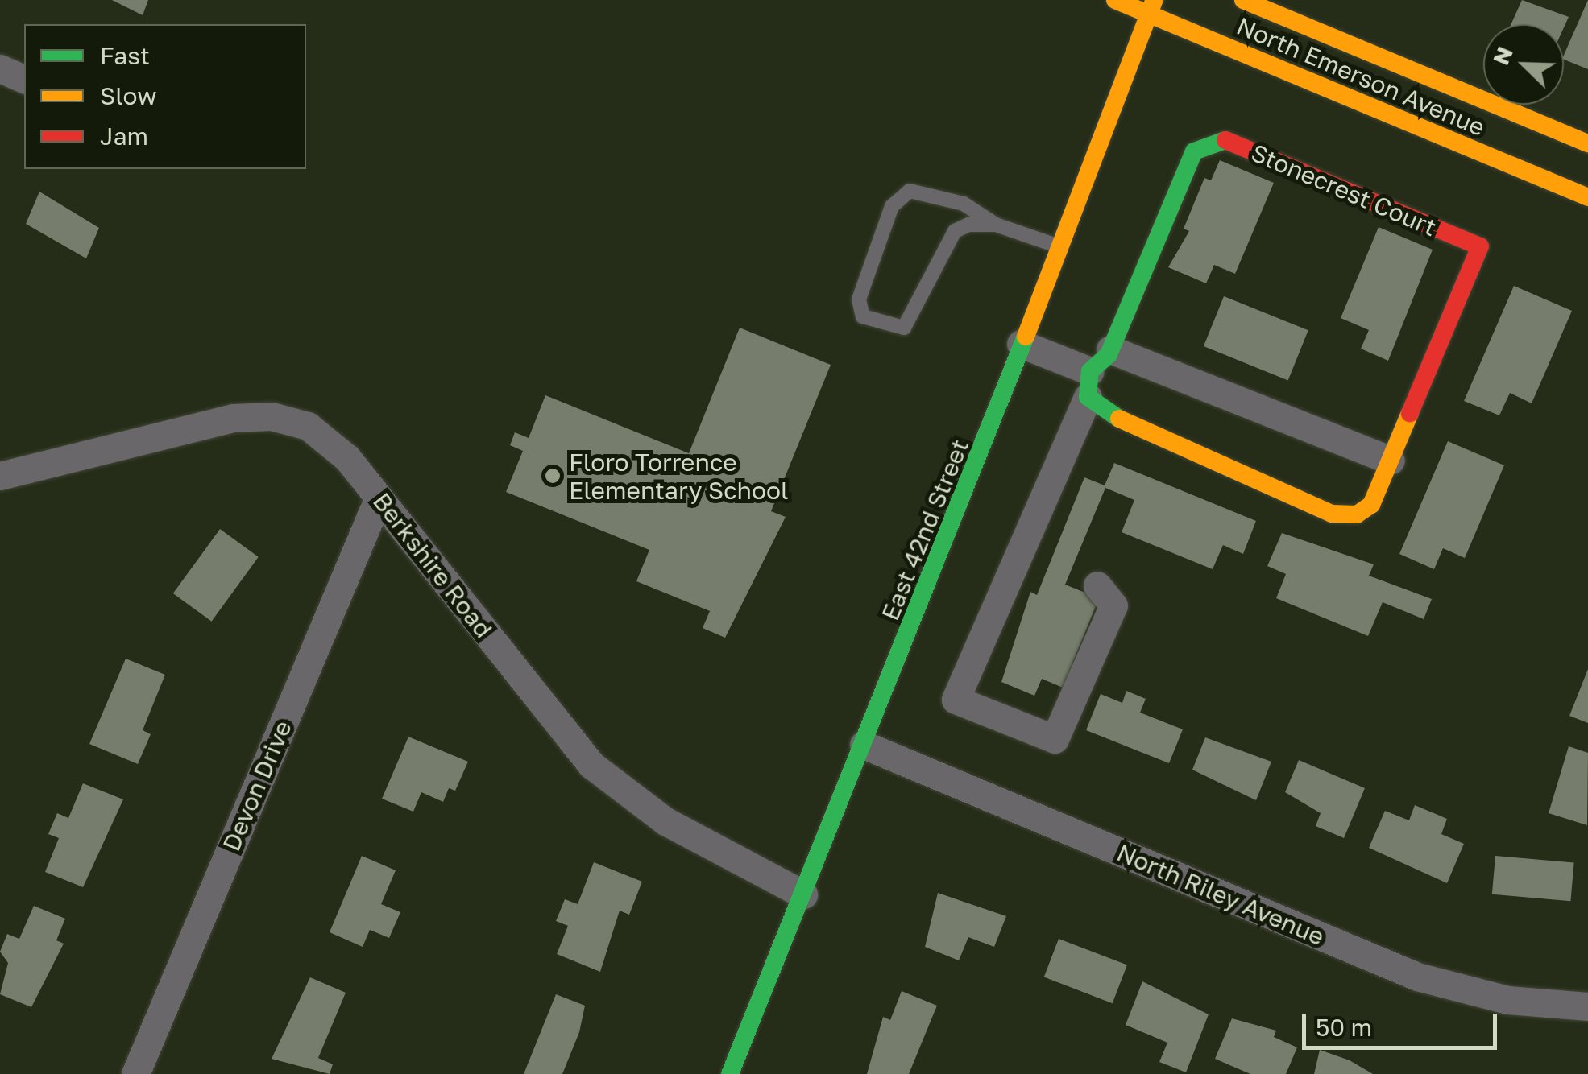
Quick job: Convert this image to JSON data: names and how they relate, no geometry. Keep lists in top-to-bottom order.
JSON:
{
  "streets": {
    "street": [
      "North Emerson Avenue",
      "Stonecrest Court",
      "East 42nd Street",
      "Berkshire Road",
      "Devon Drive",
      "North Riley Avenue"
    ]
  },
  "crossings": [
    ["North Emerson Avenue", "East 42nd Street"],
    ["Stonecrest Court", "East 42nd Street"],
    ["East 42nd Street", "Berkshire Road"],
    ["East 42nd Street", "North Riley Avenue"],
    ["Berkshire Road", "Devon Drive"]
  ],
  "places": ["Floro Torrence Elementary School"],
  "legend": ["Fast", "Slow", "Jam"],
  "scale_bar": "50 m",
  "north": "top left"
}
